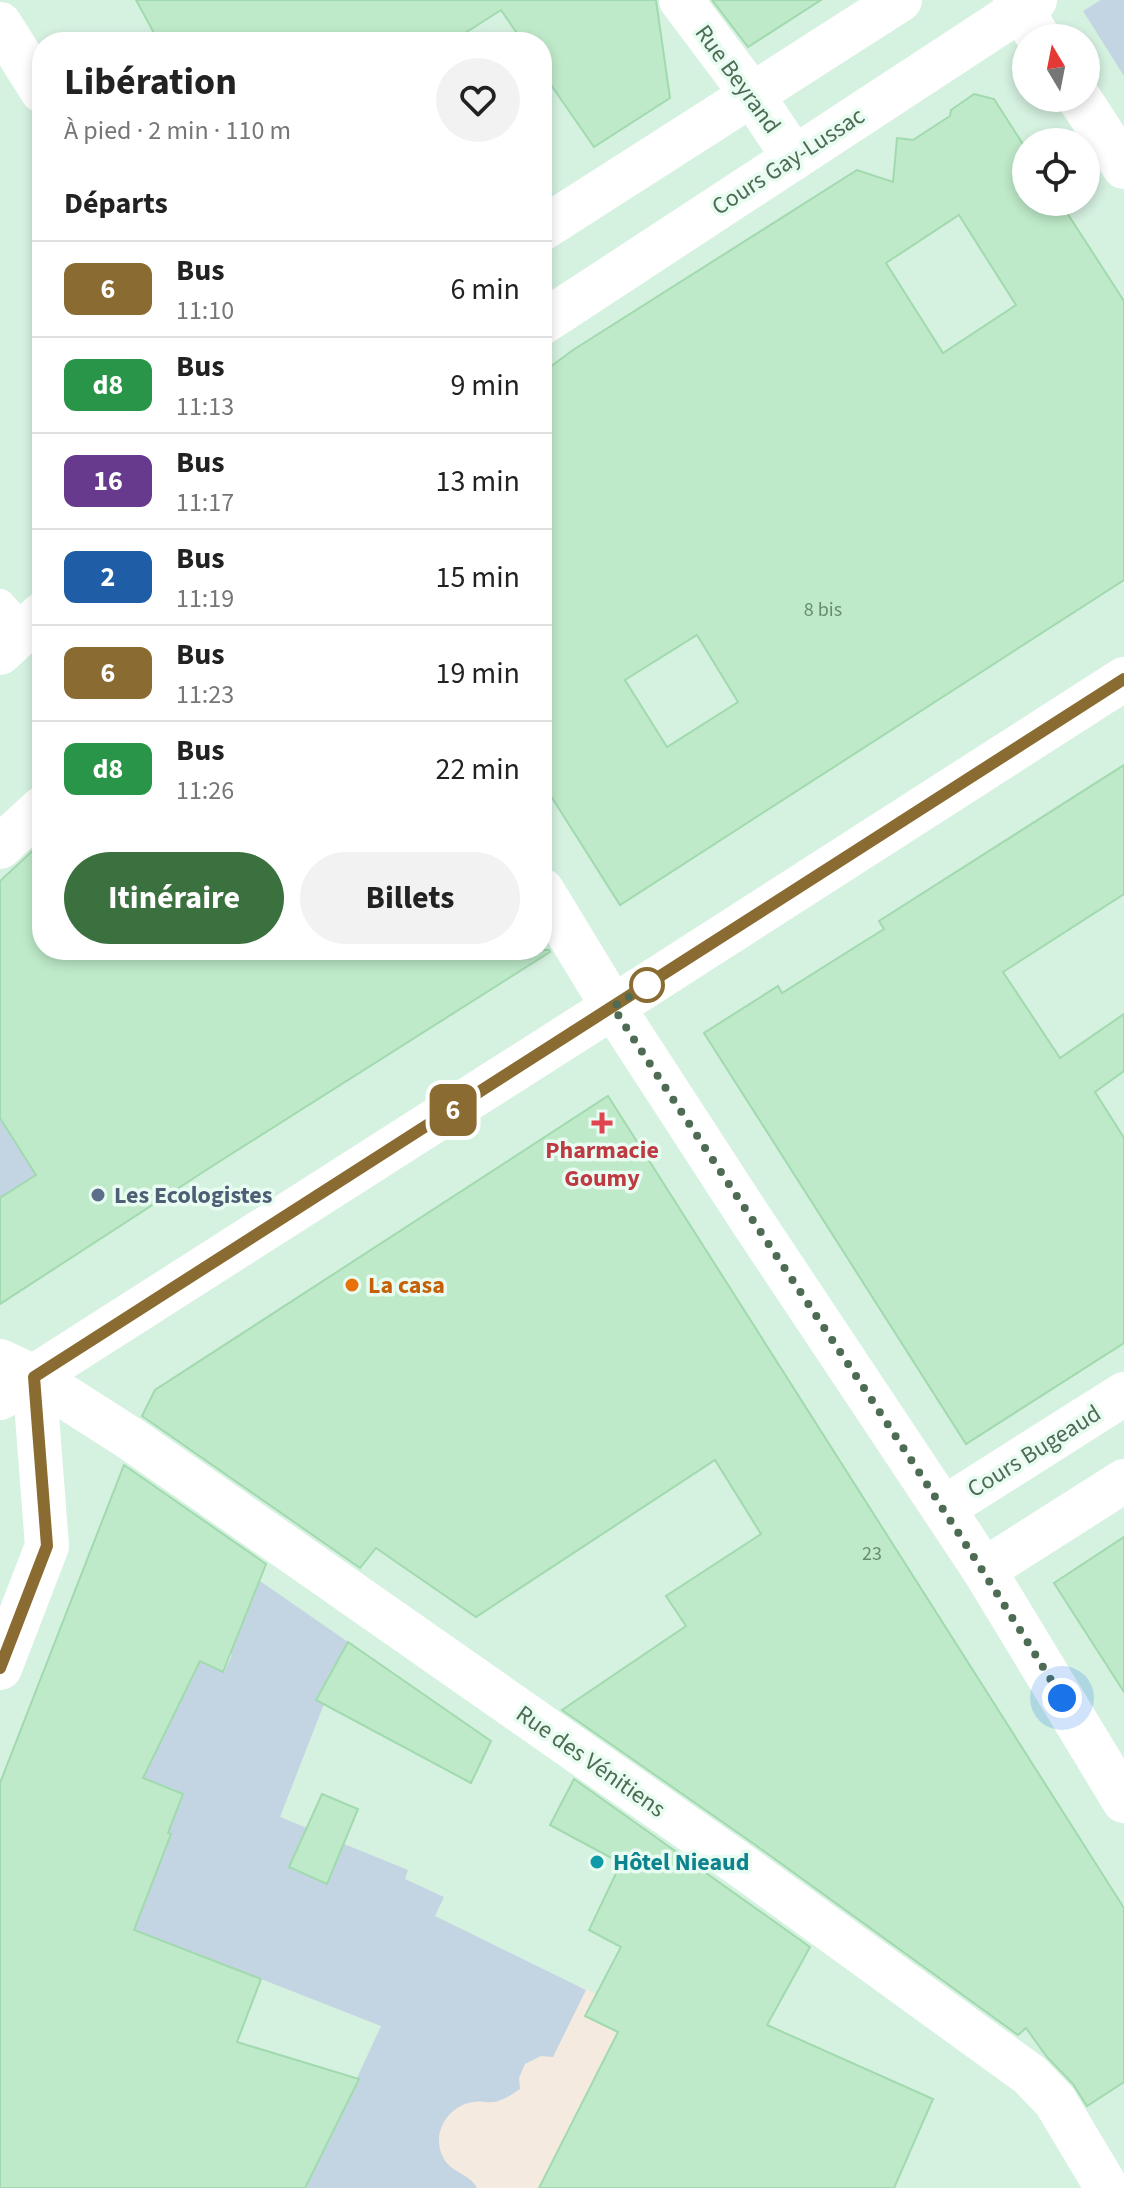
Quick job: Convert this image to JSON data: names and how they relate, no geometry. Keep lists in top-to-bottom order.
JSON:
{
  "streets": {
    "street": [
      "Rue Beyrand",
      "Cours Gay-Lussac",
      "Cours Bugeaud",
      "Rue des Vénitiens"
    ]
  },
  "crossings": [
    ["Rue Beyrand", "Cours Gay-Lussac"]
  ],
  "places": {
    "health": ["Pharmacie Goumy"],
    "other": ["Les Ecologistes", "La casa", "Hôtel Nieaud"]
  },
  "lines": ["bus line 6"],
  "house_numbers": ["8 bis", "23"],
  "north": "top",
  "page": {
    "on_map": "6",
    "heading": [
      ["Libération", "À pied · 2 min · 110 m"],
      "Départs"
    ],
    "list": [
      {
        "mark": "6",
        "name": "Bus",
        "note": "11:10",
        "value": "6 min"
      },
      {
        "mark": "d8",
        "name": "Bus",
        "note": "11:13",
        "value": "9 min"
      },
      {
        "mark": "16",
        "name": "Bus",
        "note": "11:17",
        "value": "13 min"
      },
      {
        "mark": "2",
        "name": "Bus",
        "note": "11:19",
        "value": "15 min"
      },
      {
        "mark": "6",
        "name": "Bus",
        "note": "11:23",
        "value": "19 min"
      },
      {
        "mark": "d8",
        "name": "Bus",
        "note": "11:26",
        "value": "22 min"
      }
    ],
    "buttons": ["Itinéraire", "Billets"]
  }
}
